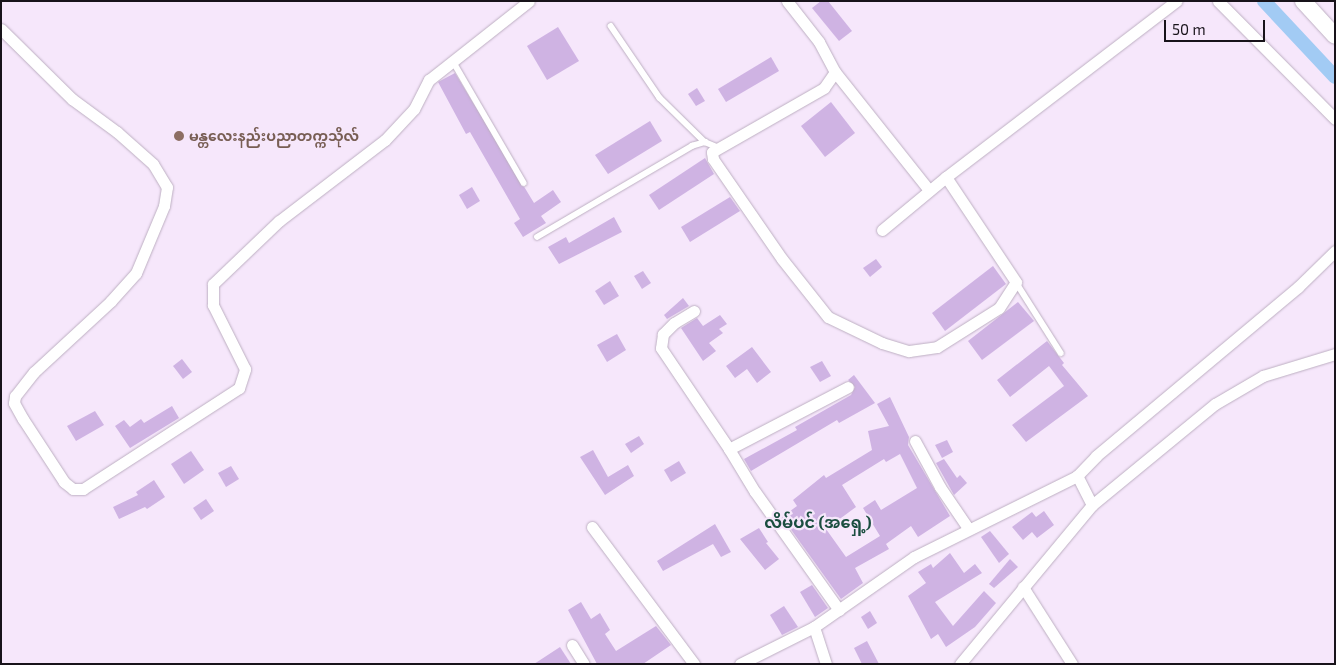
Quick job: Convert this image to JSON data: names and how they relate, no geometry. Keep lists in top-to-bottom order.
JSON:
{
  "districts": ["လိမ်ပင် (အရှေ့)"],
  "places": ["မန္တလေးနည်းပညာတက္ကသိုလ်"],
  "scale_bar": "50 m"
}
